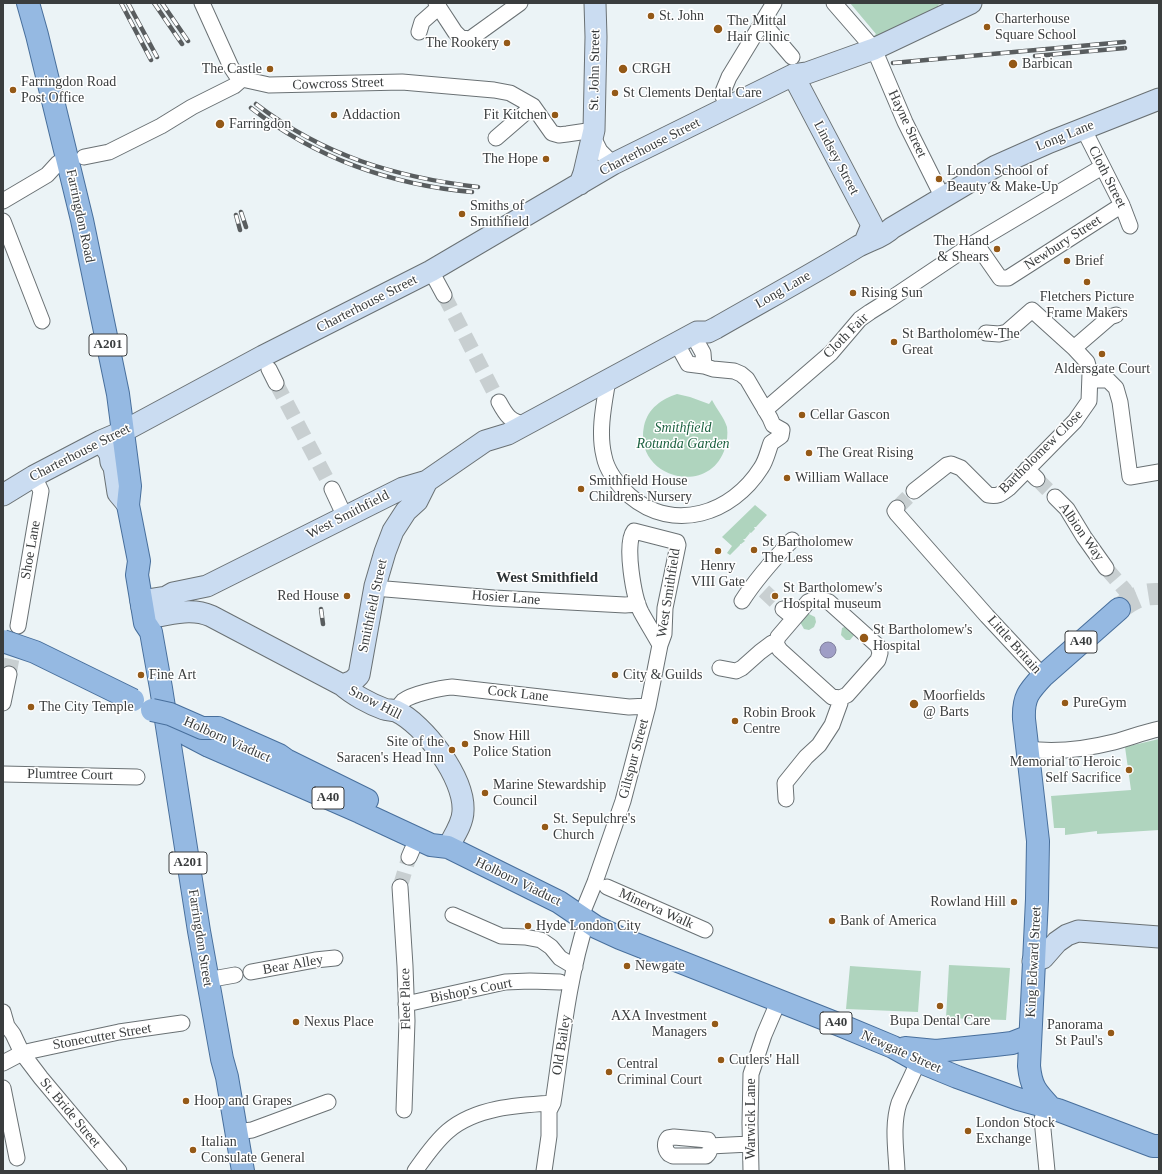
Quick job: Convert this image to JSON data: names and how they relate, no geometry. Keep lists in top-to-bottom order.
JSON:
{
  "streets": {
    "main road": [
      "Farringdon Road",
      "A201",
      "A40",
      "Little Britain",
      "Holborn Viaduct",
      "Farringdon Street",
      "King Edward Street",
      "Newgate Street"
    ],
    "street": [
      "St. John Street",
      "Cowcross Street",
      "Hayne Street",
      "Long Lane",
      "Charterhouse Street",
      "Lindsey Street",
      "Cloth Street",
      "Newbury Street",
      "Cloth Fair",
      "Bartholomew Close",
      "West Smithfield",
      "Albion Way",
      "Shoe Lane",
      "Hosier Lane",
      "Smithfield Street",
      "Cock Lane",
      "Snow Hill",
      "Giltspur Street",
      "Plumtree Court",
      "Minerva Walk",
      "Bear Alley",
      "Bishop's Court",
      "Fleet Place",
      "Stonecutter Street",
      "Old Bailey",
      "St. Bride Street",
      "Warwick Lane"
    ]
  },
  "crossings": [
    ["St. John Street", "Cowcross Street"],
    ["St. John Street", "Charterhouse Street"],
    ["Hayne Street", "Long Lane"],
    ["Hayne Street", "Charterhouse Street"],
    ["Long Lane", "Lindsey Street"],
    ["Long Lane", "Cloth Street"],
    ["Long Lane", "West Smithfield"],
    ["Charterhouse Street", "Lindsey Street"],
    ["Charterhouse Street", "Farringdon Road"],
    ["Charterhouse Street", "A201"],
    ["Charterhouse Street", "Shoe Lane"],
    ["Charterhouse Street", "Farringdon Street"],
    ["Cloth Street", "Newbury Street"],
    ["Cloth Street", "Cloth Fair"],
    ["Farringdon Road", "Farringdon Street"],
    ["Newbury Street", "Cloth Fair"],
    ["A201", "Farringdon Street"],
    ["West Smithfield", "Hosier Lane"],
    ["West Smithfield", "Smithfield Street"],
    ["West Smithfield", "Snow Hill"],
    ["West Smithfield", "Giltspur Street"],
    ["West Smithfield", "Farringdon Street"],
    ["Hosier Lane", "Smithfield Street"],
    ["Smithfield Street", "Snow Hill"],
    ["A40", "Little Britain"],
    ["A40", "King Edward Street"],
    ["A40", "Newgate Street"],
    ["Little Britain", "King Edward Street"],
    ["Cock Lane", "Snow Hill"],
    ["Cock Lane", "Giltspur Street"],
    ["Snow Hill", "Holborn Viaduct"],
    ["Snow Hill", "Farringdon Street"],
    ["Holborn Viaduct", "Giltspur Street"],
    ["Holborn Viaduct", "Old Bailey"],
    ["Holborn Viaduct", "Newgate Street"],
    ["Giltspur Street", "Old Bailey"],
    ["Giltspur Street", "Newgate Street"],
    ["King Edward Street", "Newgate Street"],
    ["Bishop's Court", "Fleet Place"],
    ["Stonecutter Street", "St. Bride Street"],
    ["Old Bailey", "Newgate Street"],
    ["Newgate Street", "Warwick Lane"]
  ],
  "districts": ["West Smithfield"],
  "parks": ["Smithfield Rotunda Garden"],
  "places": [
    "St. John",
    "Charterhouse Square School",
    "The Mittal Hair Clinic",
    "The Rookery",
    "Barbican",
    "The Castle",
    "CRGH",
    "Farringdon Road Post Office",
    "St Clements Dental Care",
    "Addaction",
    "Fit Kitchen",
    "Farringdon",
    "The Hope",
    "London School of Beauty & Make-Up",
    "Smiths of Smithfield",
    "The Hand & Shears",
    "Brief",
    "Fletchers Picture Frame Makers",
    "Rising Sun",
    "St Bartholomew-The Great",
    "Aldersgate Court",
    "Cellar Gascon",
    "The Great Rising",
    "William Wallace",
    "Smithfield House Childrens Nursery",
    "St Bartholomew The Less",
    "Henry VIII Gate",
    "Red House",
    "St Bartholomew's Hospital museum",
    "St Bartholomew's Hospital",
    "Fine Art",
    "City & Guilds",
    "PureGym",
    "Moorfields @ Barts",
    "The City Temple",
    "Robin Brook Centre",
    "Snow Hill Police Station",
    "Site of the Saracen's Head Inn",
    "Memorial to Heroic Self Sacrifice",
    "Marine Stewardship Council",
    "St. Sepulchre's Church",
    "Rowland Hill",
    "Bank of America",
    "Hyde London City",
    "Newgate",
    "Bupa Dental Care",
    "Nexus Place",
    "AXA Investment Managers",
    "Panorama St Paul's",
    "Cutlers' Hall",
    "Central Criminal Court",
    "Hoop and Grapes",
    "London Stock Exchange",
    "Italian Consulate General"
  ]
}
